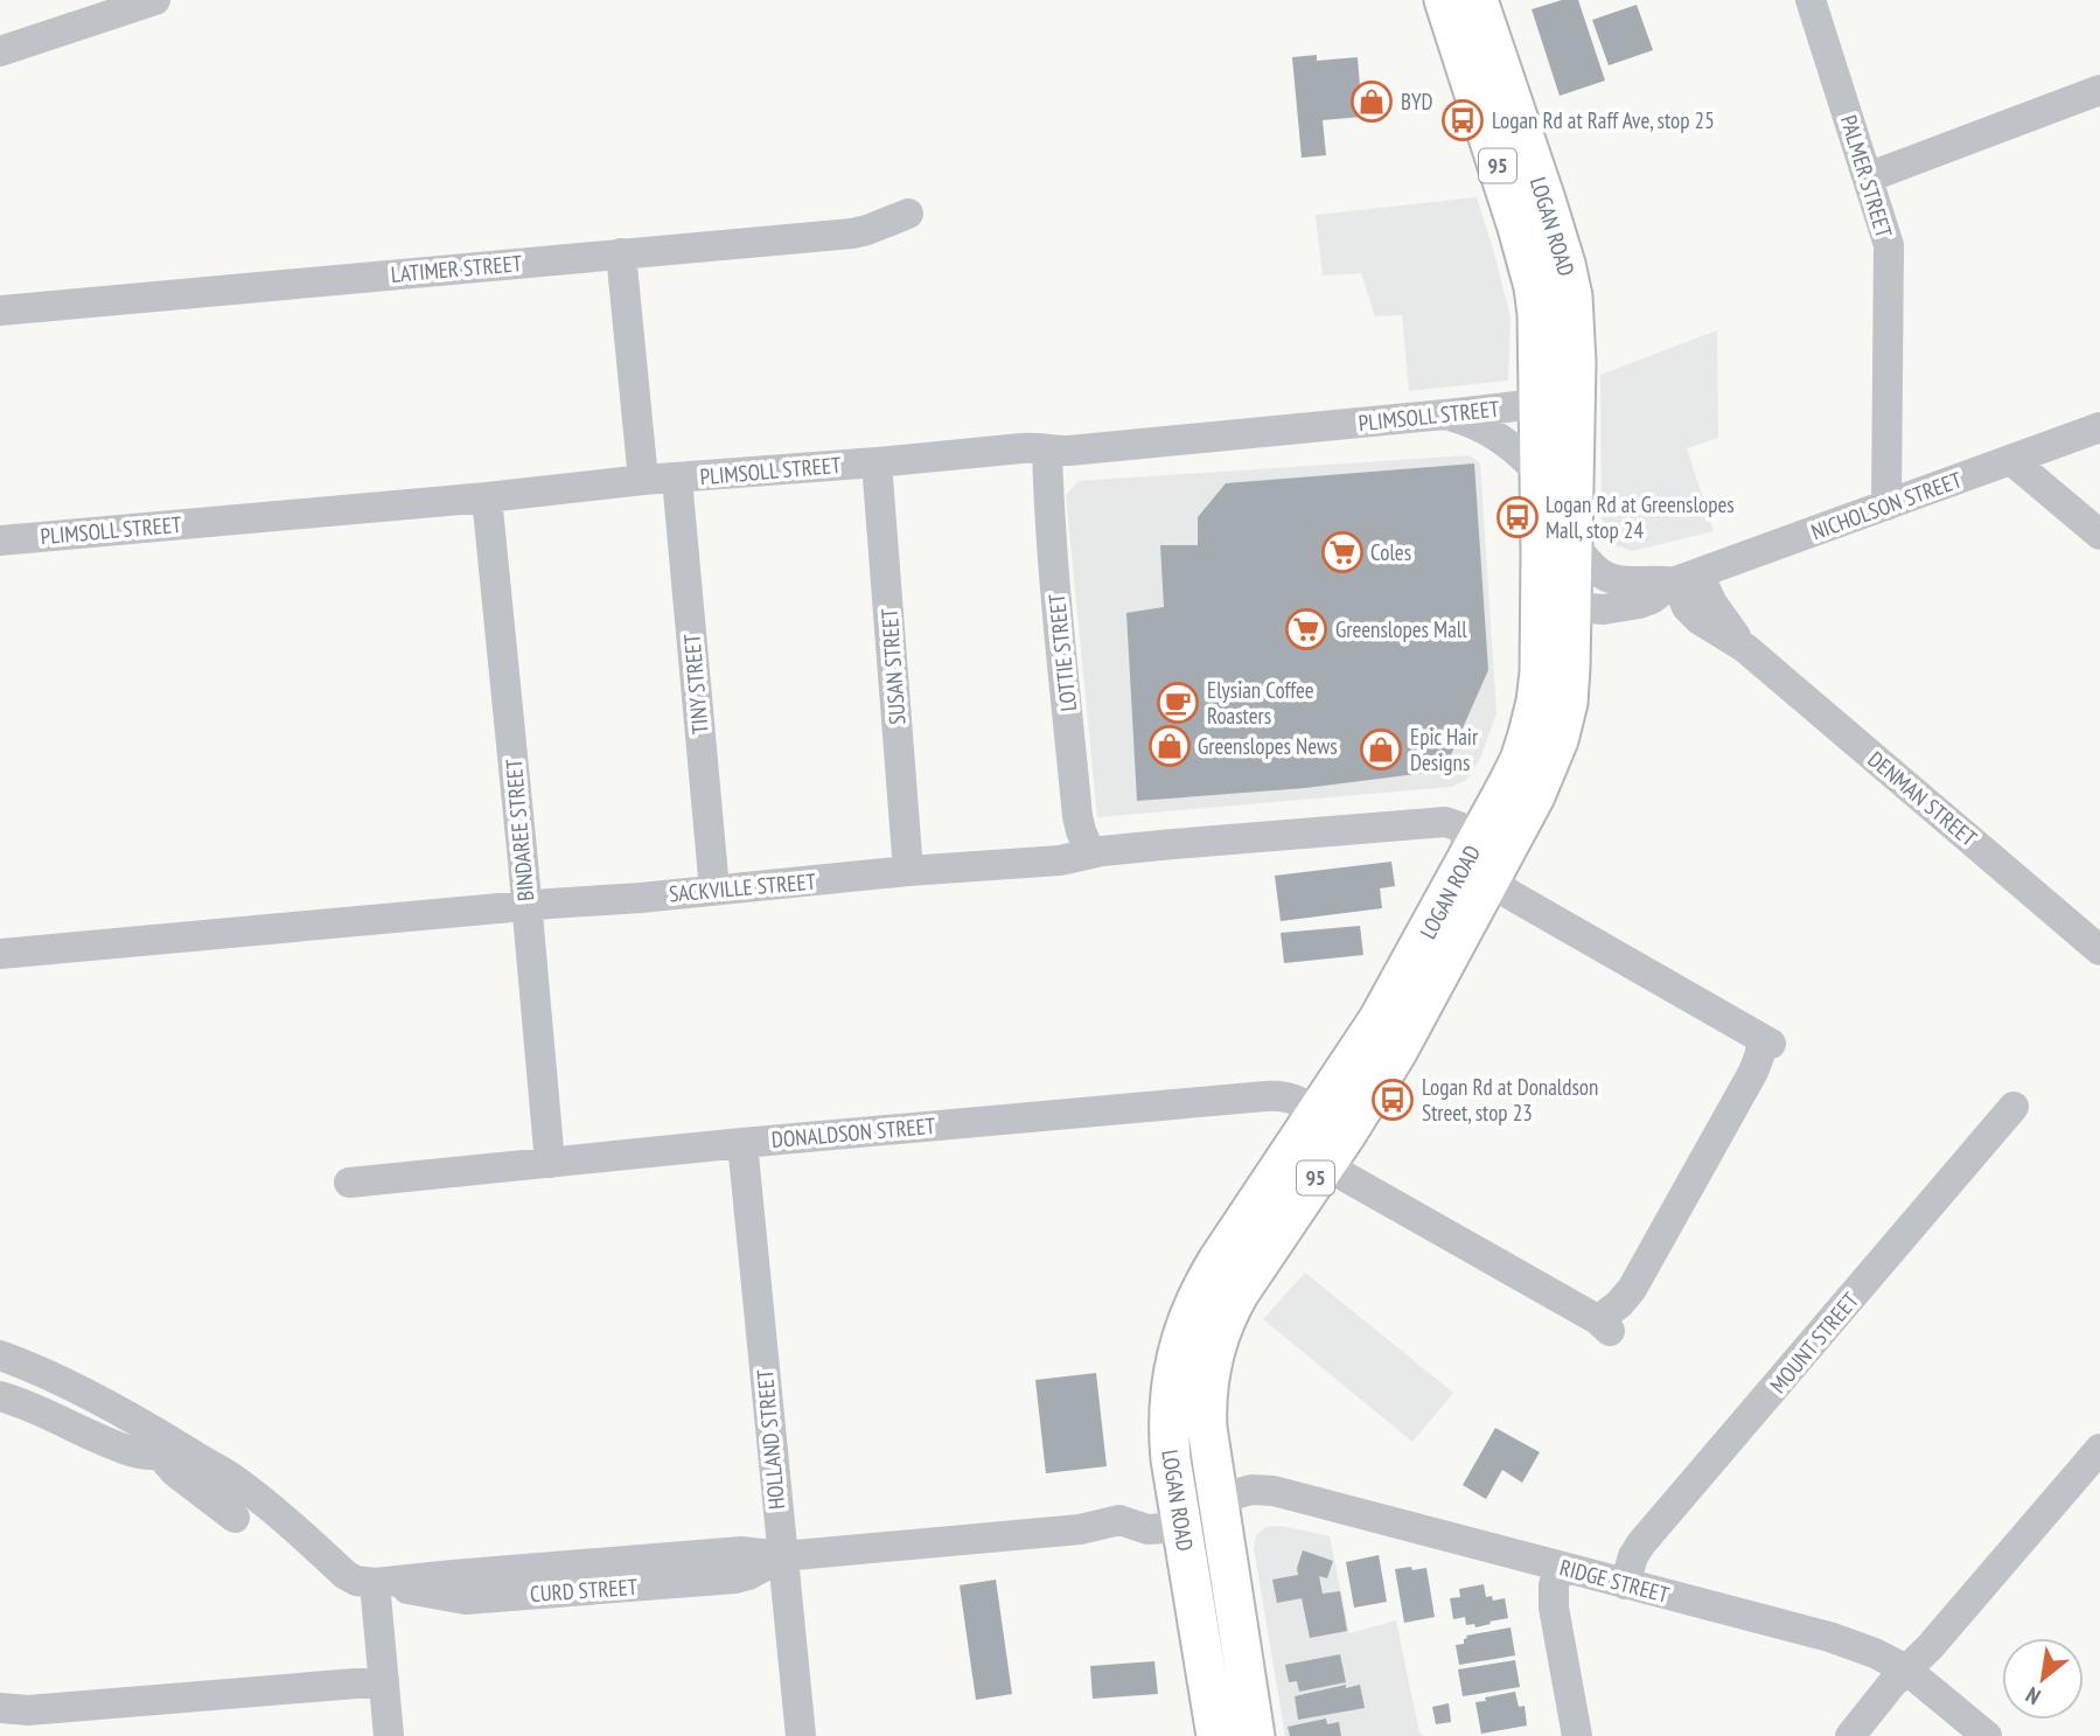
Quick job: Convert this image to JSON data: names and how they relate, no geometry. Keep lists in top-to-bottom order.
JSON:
{
  "streets": {
    "main road": ["95", "LOGAN ROAD"],
    "street": [
      "PALMER STREET",
      "LATIMER STREET",
      "PLIMSOLL STREET",
      "NICHOLSON STREET",
      "LOTTIE STREET",
      "SUSAN STREET",
      "TINY STREET",
      "DENMAN STREET",
      "BINDAREE STREET",
      "SACKVILLE STREET",
      "DONALDSON STREET",
      "MOUNT STREET",
      "HOLLAND STREET",
      "RIDGE STREET",
      "CURD STREET"
    ]
  },
  "crossings": [
    ["PALMER STREET", "NICHOLSON STREET"],
    ["LOGAN ROAD", "PLIMSOLL STREET"],
    ["LOGAN ROAD", "NICHOLSON STREET"],
    ["LOGAN ROAD", "SACKVILLE STREET"],
    ["LOGAN ROAD", "DONALDSON STREET"],
    ["LOGAN ROAD", "RIDGE STREET"],
    ["LOGAN ROAD", "CURD STREET"],
    ["PLIMSOLL STREET", "LOTTIE STREET"],
    ["PLIMSOLL STREET", "SUSAN STREET"],
    ["PLIMSOLL STREET", "TINY STREET"],
    ["PLIMSOLL STREET", "BINDAREE STREET"],
    ["NICHOLSON STREET", "DENMAN STREET"],
    ["LOTTIE STREET", "SACKVILLE STREET"],
    ["SUSAN STREET", "SACKVILLE STREET"],
    ["TINY STREET", "SACKVILLE STREET"],
    ["BINDAREE STREET", "SACKVILLE STREET"],
    ["BINDAREE STREET", "DONALDSON STREET"],
    ["SACKVILLE STREET", "DONALDSON STREET"],
    ["DONALDSON STREET", "HOLLAND STREET"],
    ["MOUNT STREET", "RIDGE STREET"],
    ["HOLLAND STREET", "CURD STREET"]
  ],
  "places": {
    "shop": ["BYD", "Greenslopes News", "Epic Hair Designs"],
    "bus stop": ["Logan Rd at Raff Ave, stop 25", "Logan Rd at Greenslopes Mall, stop 24", "Logan Rd at Donaldson Street, stop 23"],
    "supermarket": ["Coles", "Greenslopes Mall"],
    "cafe": ["Elysian Coffee Roasters"]
  },
  "north": "bottom left"
}
